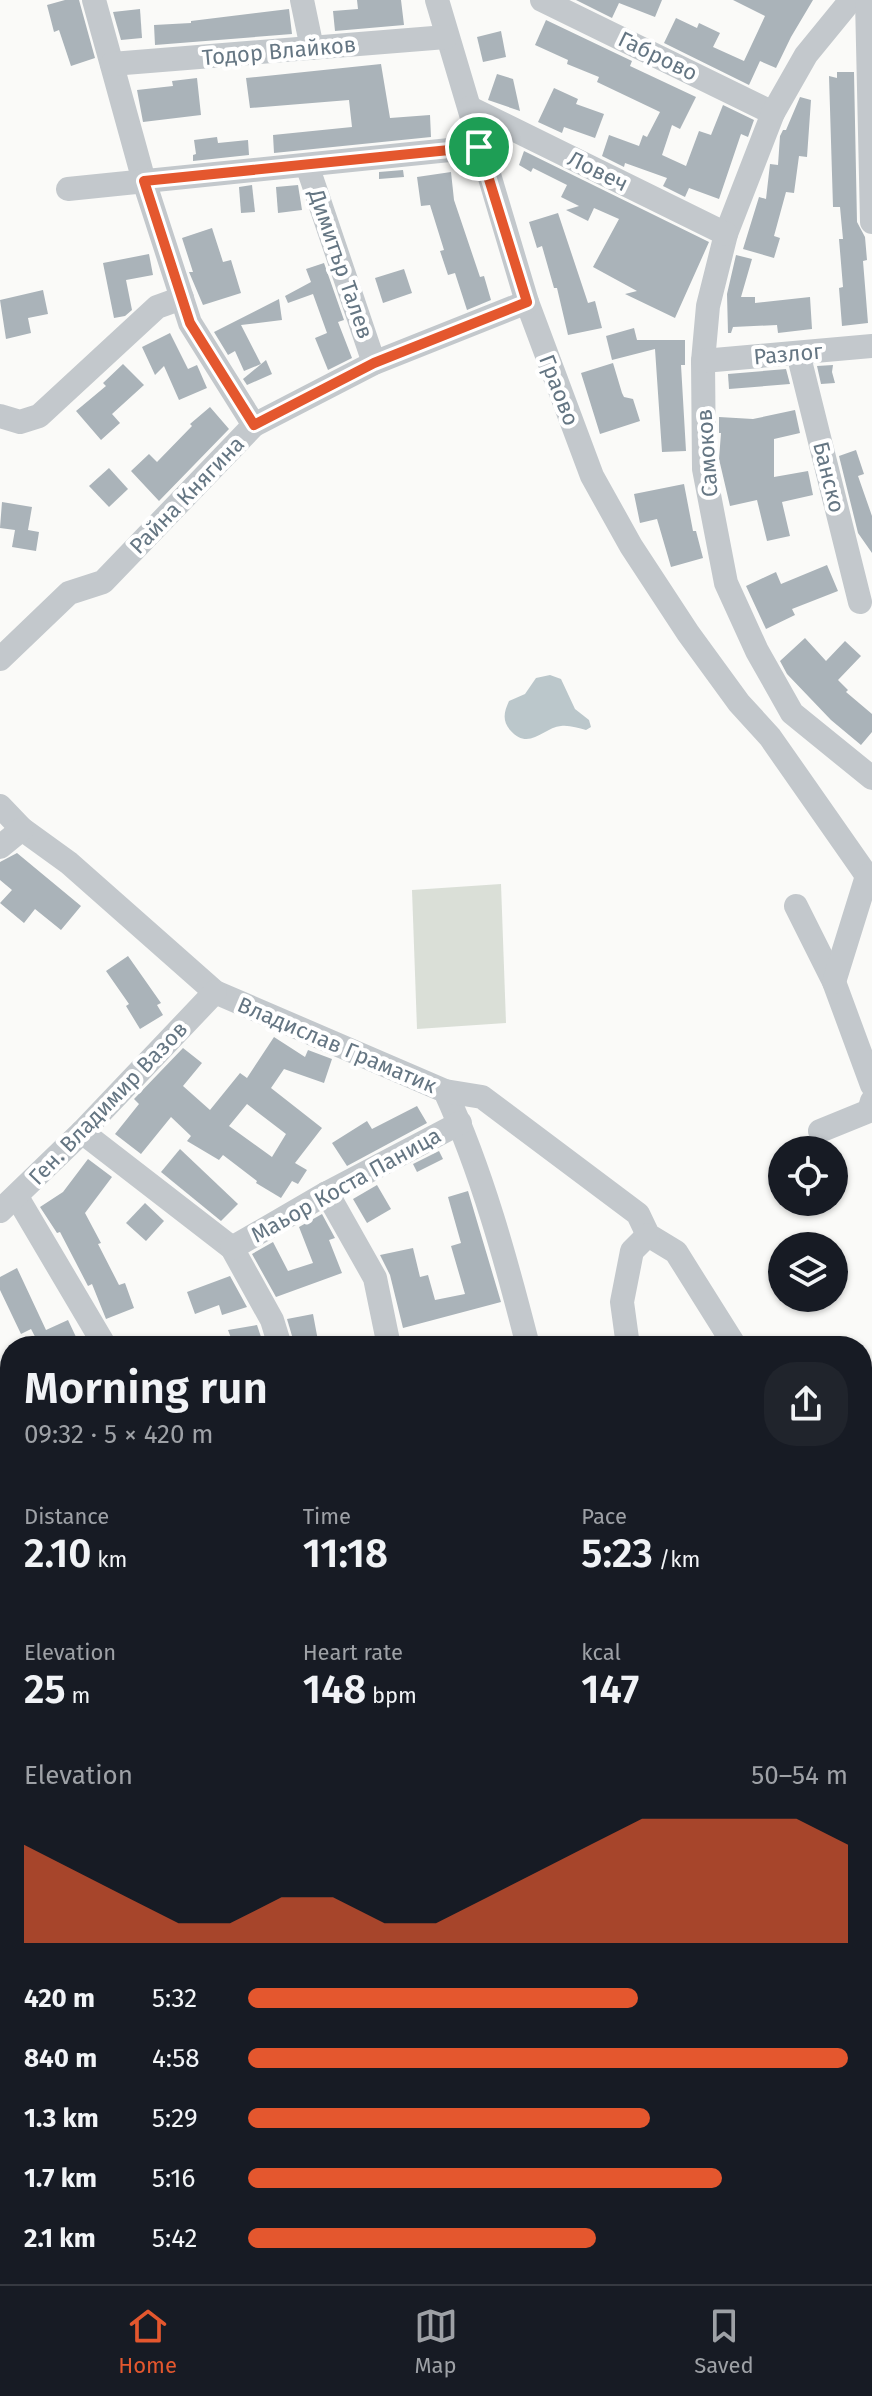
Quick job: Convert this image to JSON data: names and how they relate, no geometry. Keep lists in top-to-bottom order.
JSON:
{
  "streets": {
    "street": [
      "Тодор Влайков",
      "Габрово",
      "Ловеч",
      "Димитър Талев",
      "Разлог",
      "Граово",
      "Самоков",
      "Банско",
      "Райна Княгина",
      "Владислав Граматик",
      "Ген. Владимир Вазов",
      "Маьор Коста Паница"
    ]
  },
  "crossings": [
    ["Тодор Влайков", "Граово"],
    ["Габрово", "Самоков"],
    ["Ловеч", "Граово"],
    ["Ловеч", "Самоков"],
    ["Димитър Талев", "Райна Княгина"],
    ["Разлог", "Самоков"],
    ["Разлог", "Банско"],
    ["Граово", "Райна Княгина"],
    ["Владислав Граматик", "Ген. Владимир Вазов"],
    ["Владислав Граматик", "Маьор Коста Паница"]
  ],
  "page": {
    "heading": ["Morning run", "09:32 · 5 × 420 m"],
    "stats": [
      ["Distance", "2.10 km"],
      ["Time", "11:18"],
      ["Pace", "5:23 /km"],
      ["Elevation", "25 m"],
      ["Heart rate", "148 bpm"],
      ["kcal", "147"]
    ],
    "chart": ["Elevation", "50–54 m"],
    "list": [
      {
        "name": "420 m",
        "note": "5:32"
      },
      {
        "name": "840 m",
        "note": "4:58"
      },
      {
        "name": "1.3 km",
        "note": "5:29"
      },
      {
        "name": "1.7 km",
        "note": "5:16"
      },
      {
        "name": "2.1 km",
        "note": "5:42"
      }
    ],
    "tabs": ["Home", "Map", "Saved"]
  }
}
